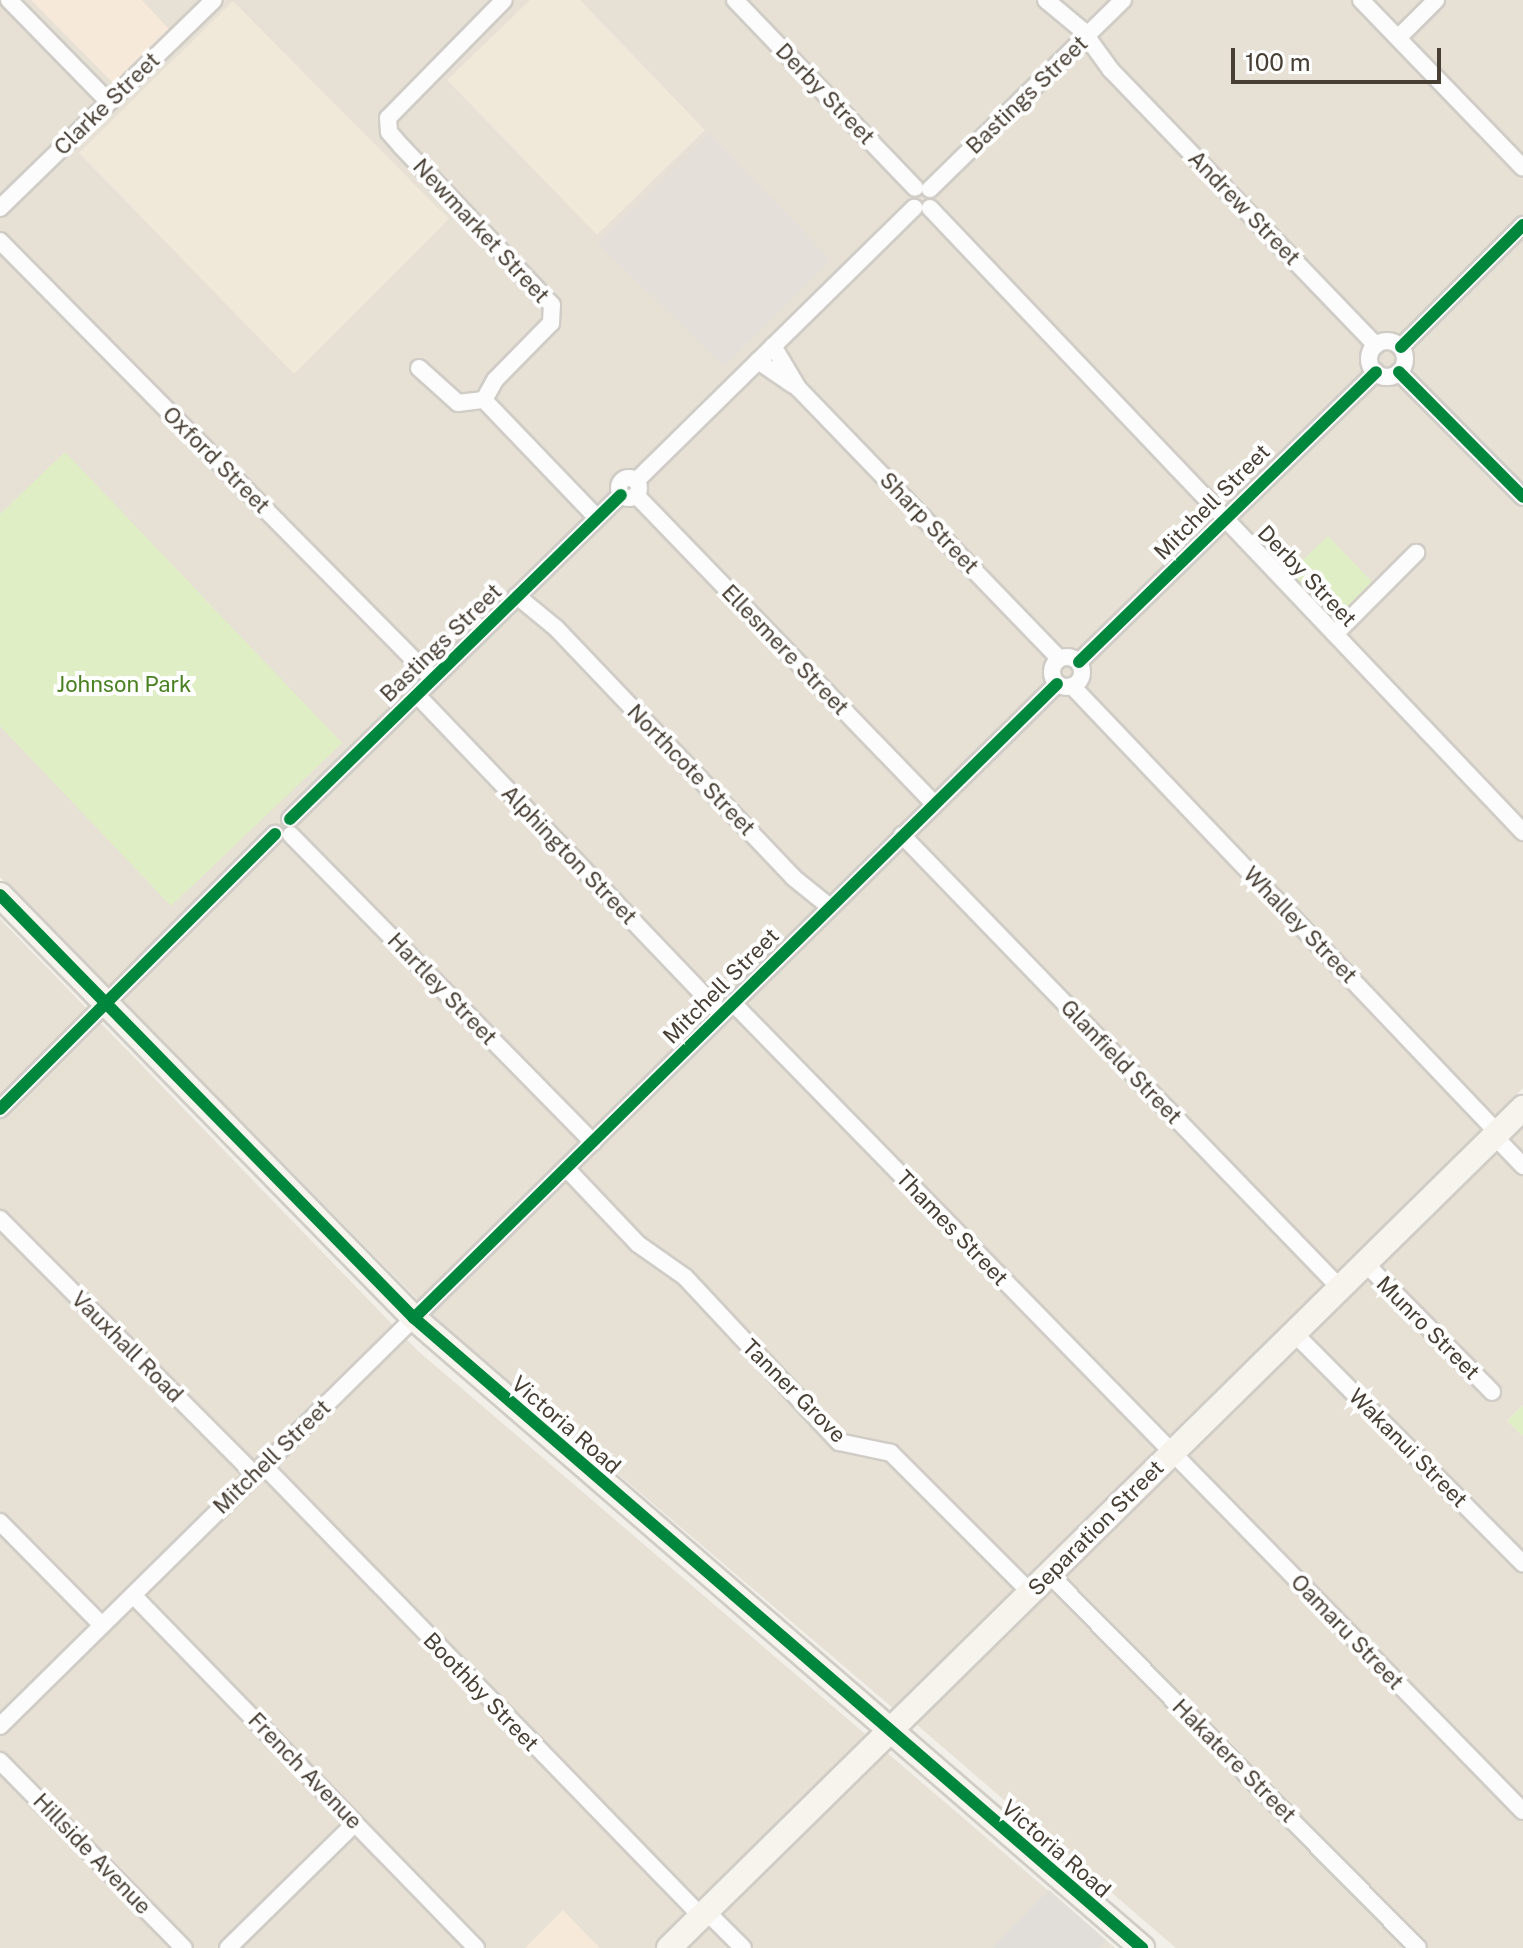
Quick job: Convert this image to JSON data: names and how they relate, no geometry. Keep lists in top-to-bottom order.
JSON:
{
  "streets": {
    "street": [
      "Derby Street",
      "Bastings Street",
      "Clarke Street",
      "Andrew Street",
      "Newmarket Street",
      "Oxford Street",
      "Mitchell Street",
      "Sharp Street",
      "Ellesmere Street",
      "Northcote Street",
      "Alphington Street",
      "Whalley Street",
      "Hartley Street",
      "Glanfield Street",
      "Thames Street",
      "Munro Street",
      "Vauxhall Road",
      "Tanner Grove",
      "Victoria Road",
      "Wakanui Street",
      "Separation Street",
      "Oamaru Street",
      "Boothby Street",
      "Hakatere Street",
      "French Avenue",
      "Hillside Avenue"
    ]
  },
  "crossings": [
    ["Derby Street", "Bastings Street"],
    ["Derby Street", "Mitchell Street"],
    ["Bastings Street", "Andrew Street"],
    ["Bastings Street", "Oxford Street"],
    ["Bastings Street", "Sharp Street"],
    ["Bastings Street", "Ellesmere Street"],
    ["Bastings Street", "Northcote Street"],
    ["Bastings Street", "Alphington Street"],
    ["Bastings Street", "Hartley Street"],
    ["Bastings Street", "Victoria Road"],
    ["Andrew Street", "Mitchell Street"],
    ["Mitchell Street", "Ellesmere Street"],
    ["Mitchell Street", "Northcote Street"],
    ["Mitchell Street", "Alphington Street"],
    ["Mitchell Street", "Whalley Street"],
    ["Mitchell Street", "Hartley Street"],
    ["Mitchell Street", "Glanfield Street"],
    ["Mitchell Street", "Thames Street"],
    ["Mitchell Street", "Vauxhall Road"],
    ["Mitchell Street", "Tanner Grove"],
    ["Mitchell Street", "Victoria Road"],
    ["Mitchell Street", "Boothby Street"],
    ["Mitchell Street", "French Avenue"],
    ["Alphington Street", "Thames Street"],
    ["Whalley Street", "Separation Street"],
    ["Glanfield Street", "Separation Street"],
    ["Thames Street", "Separation Street"],
    ["Thames Street", "Oamaru Street"],
    ["Munro Street", "Separation Street"],
    ["Vauxhall Road", "Boothby Street"],
    ["Tanner Grove", "Separation Street"],
    ["Victoria Road", "Separation Street"],
    ["Wakanui Street", "Separation Street"],
    ["Separation Street", "Oamaru Street"],
    ["Separation Street", "Boothby Street"],
    ["Separation Street", "Hakatere Street"]
  ],
  "parks": ["Johnson Park"],
  "scale_bar": "100 m"
}
